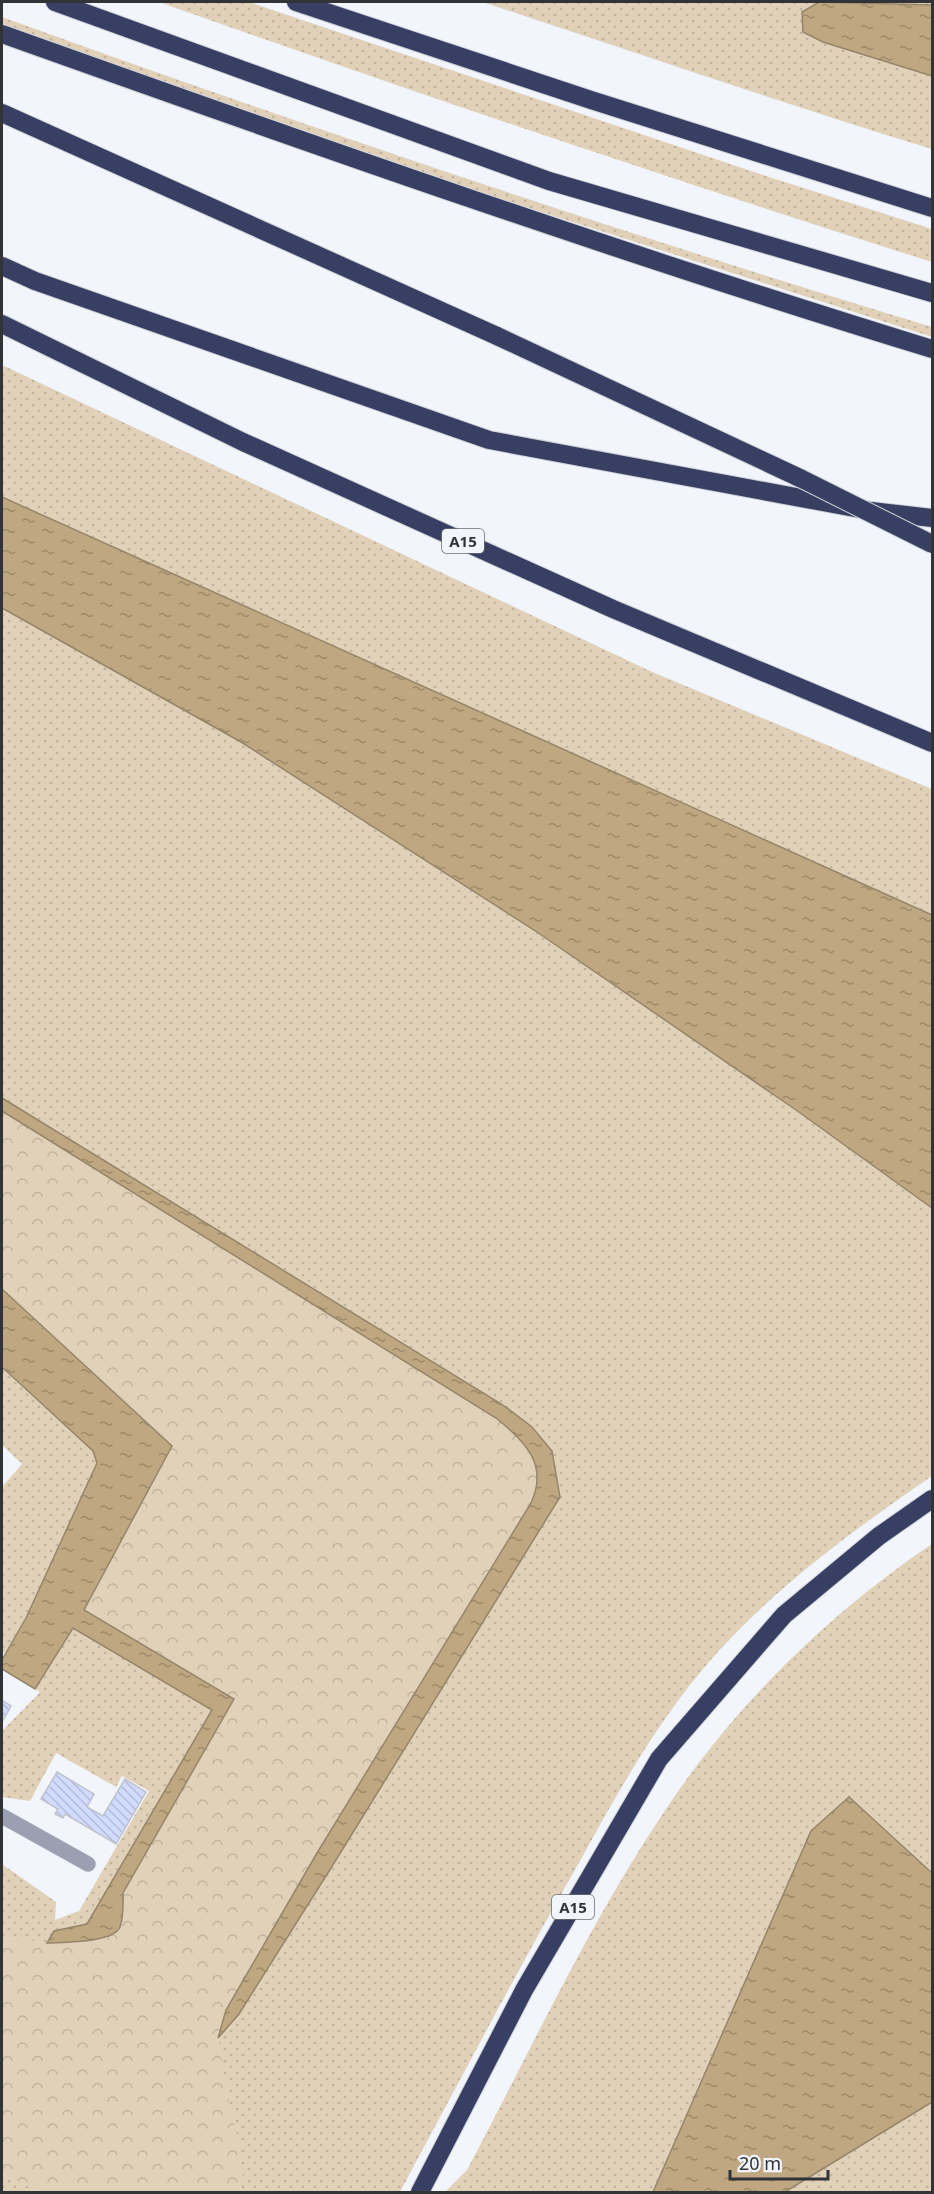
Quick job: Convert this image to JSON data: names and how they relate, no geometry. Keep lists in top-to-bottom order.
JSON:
{
  "streets": {
    "highway": ["A15"]
  },
  "scale_bar": "20 m"
}
